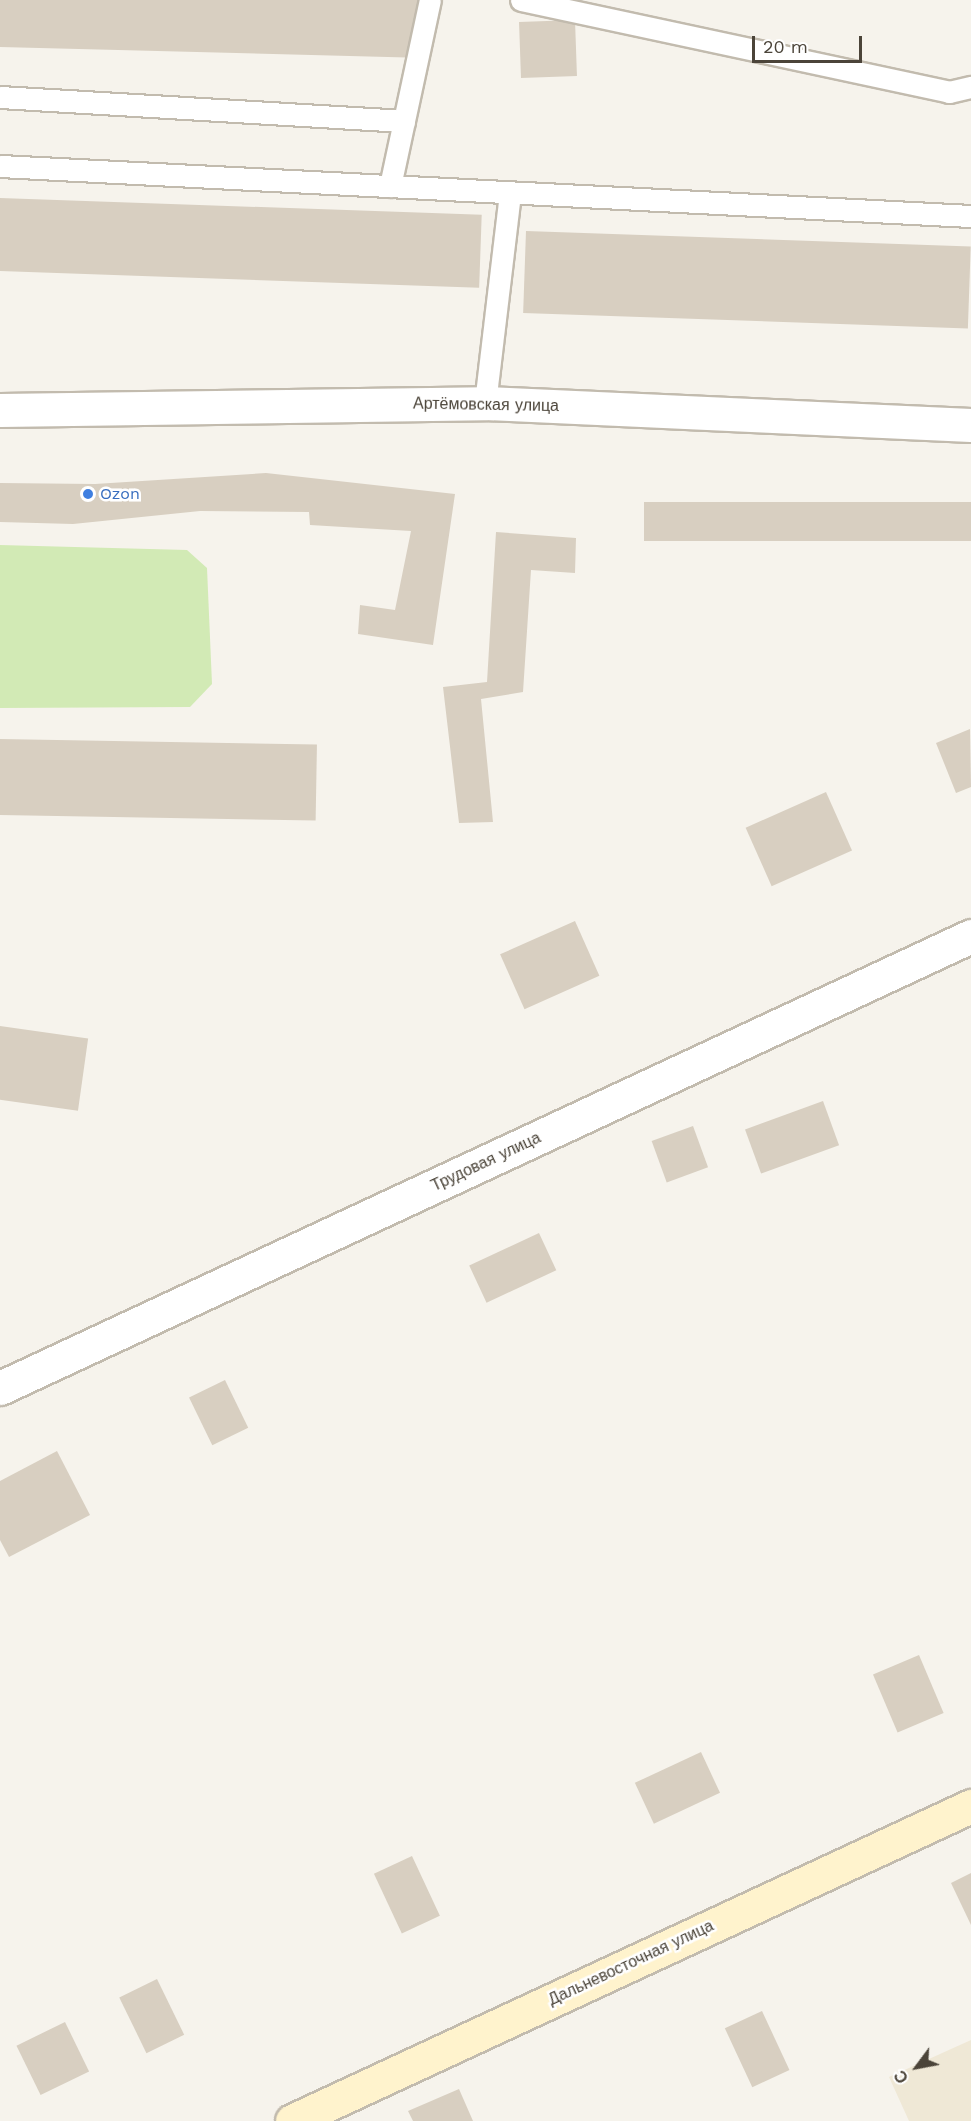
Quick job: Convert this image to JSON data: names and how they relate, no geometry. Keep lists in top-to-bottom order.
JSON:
{
  "streets": {
    "main road": ["Дальневосточная улица"],
    "street": ["Артёмовская улица", "Трудовая улица"]
  },
  "places": ["Ozon"],
  "scale_bar": "20 m",
  "north": "bottom left"
}
